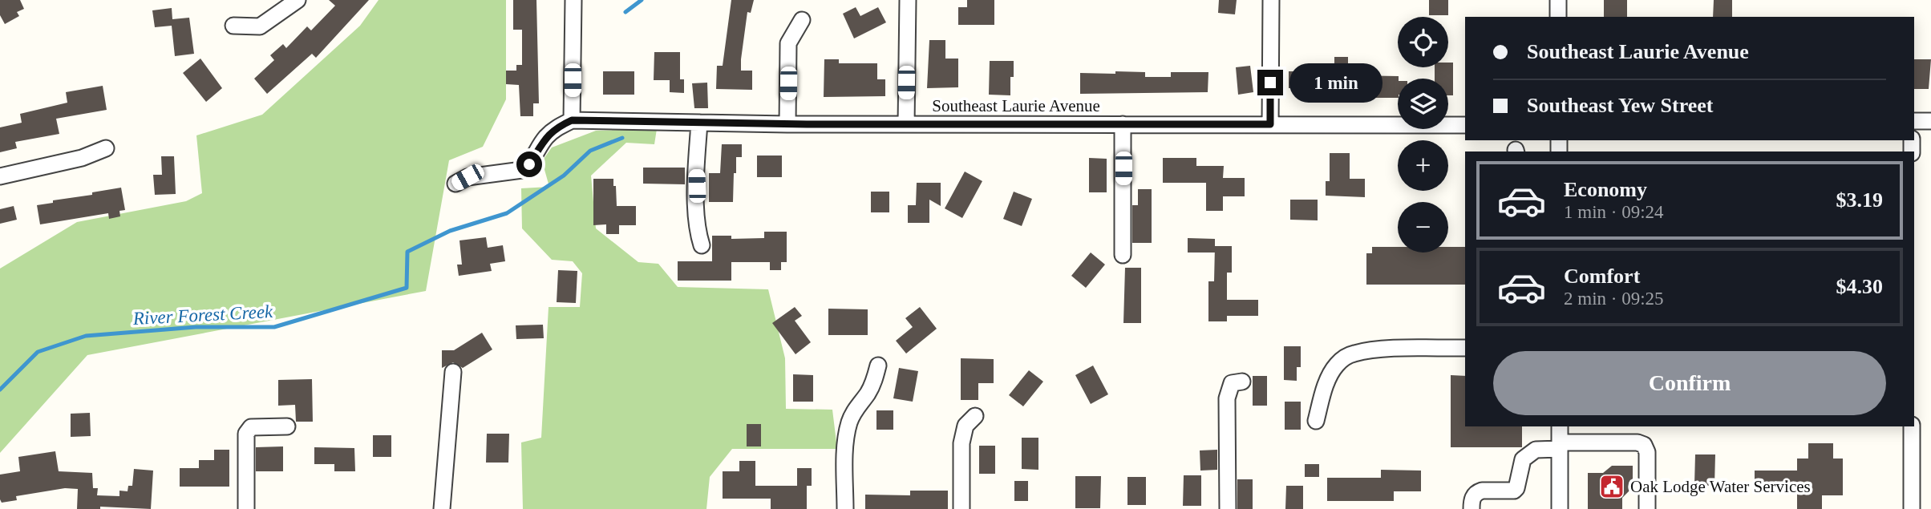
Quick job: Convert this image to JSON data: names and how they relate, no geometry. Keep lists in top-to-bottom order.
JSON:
{
  "streets": {
    "street": ["Southeast Laurie Avenue"]
  },
  "water": ["River Forest Creek"],
  "places": {
    "public building": ["Oak Lodge Water Services"]
  },
  "page": {
    "map_buttons": ["+", "−"],
    "banner": ["Southeast Laurie Avenue", "Southeast Yew Street"],
    "bubble": "1 min",
    "list": [
      {
        "name": "Economy",
        "note": "1 min · 09:24",
        "value": "$3.19"
      },
      {
        "name": "Comfort",
        "note": "2 min · 09:25",
        "value": "$4.30"
      }
    ],
    "buttons": "Confirm"
  }
}
